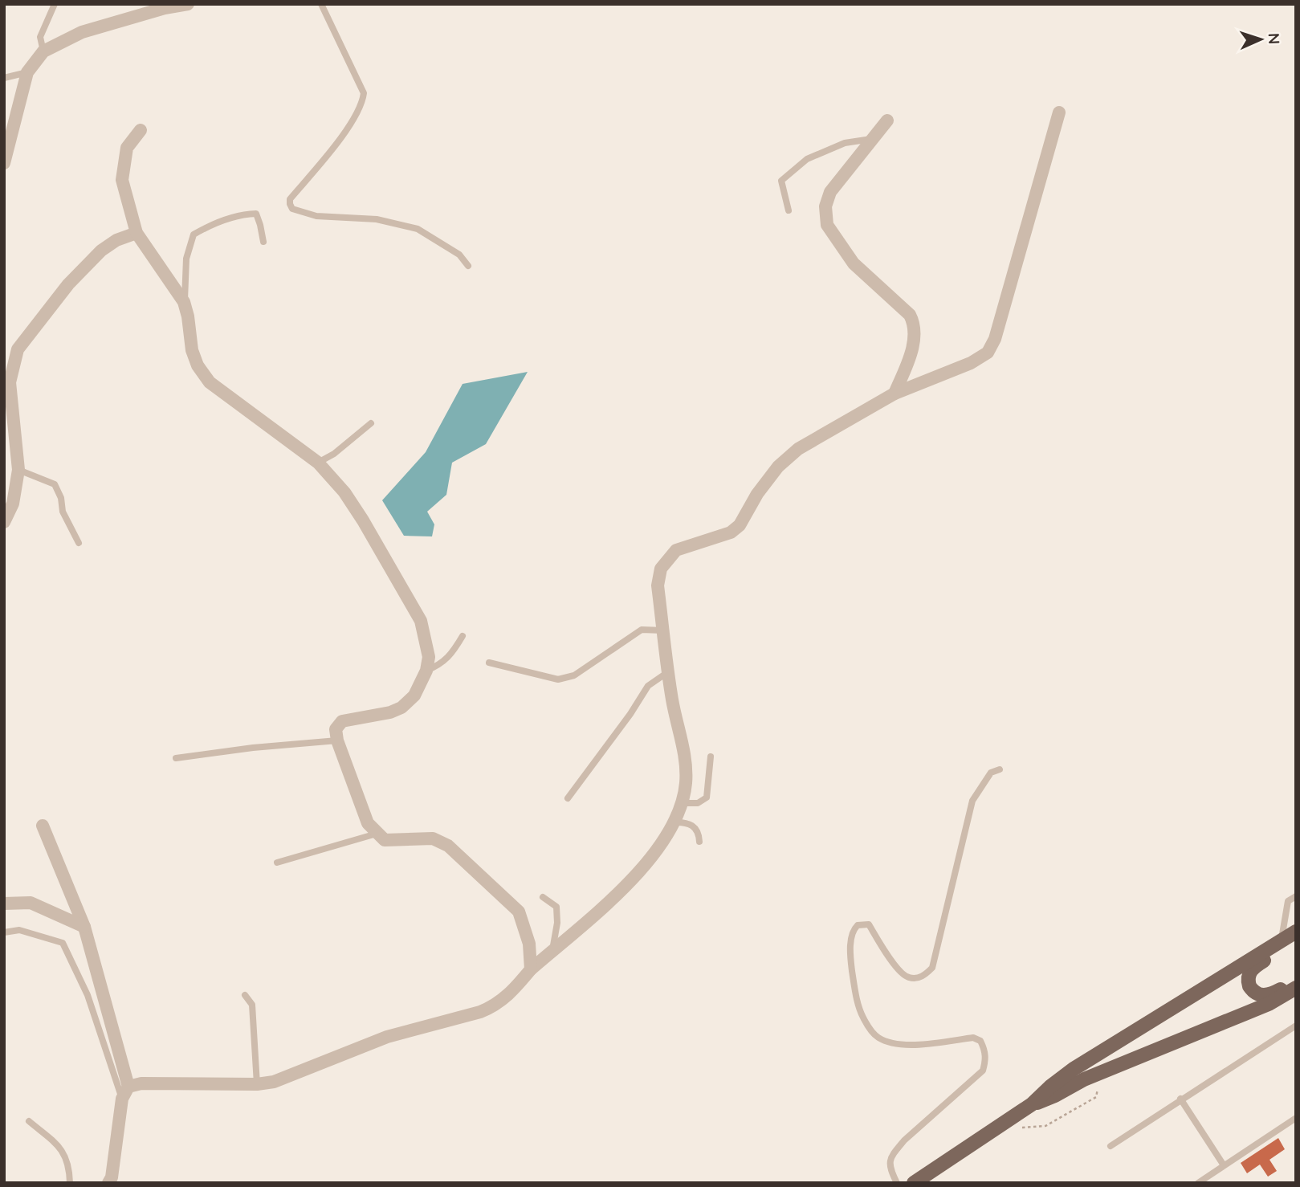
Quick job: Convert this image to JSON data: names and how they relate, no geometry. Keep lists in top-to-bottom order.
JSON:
{
  "north": "right"
}
